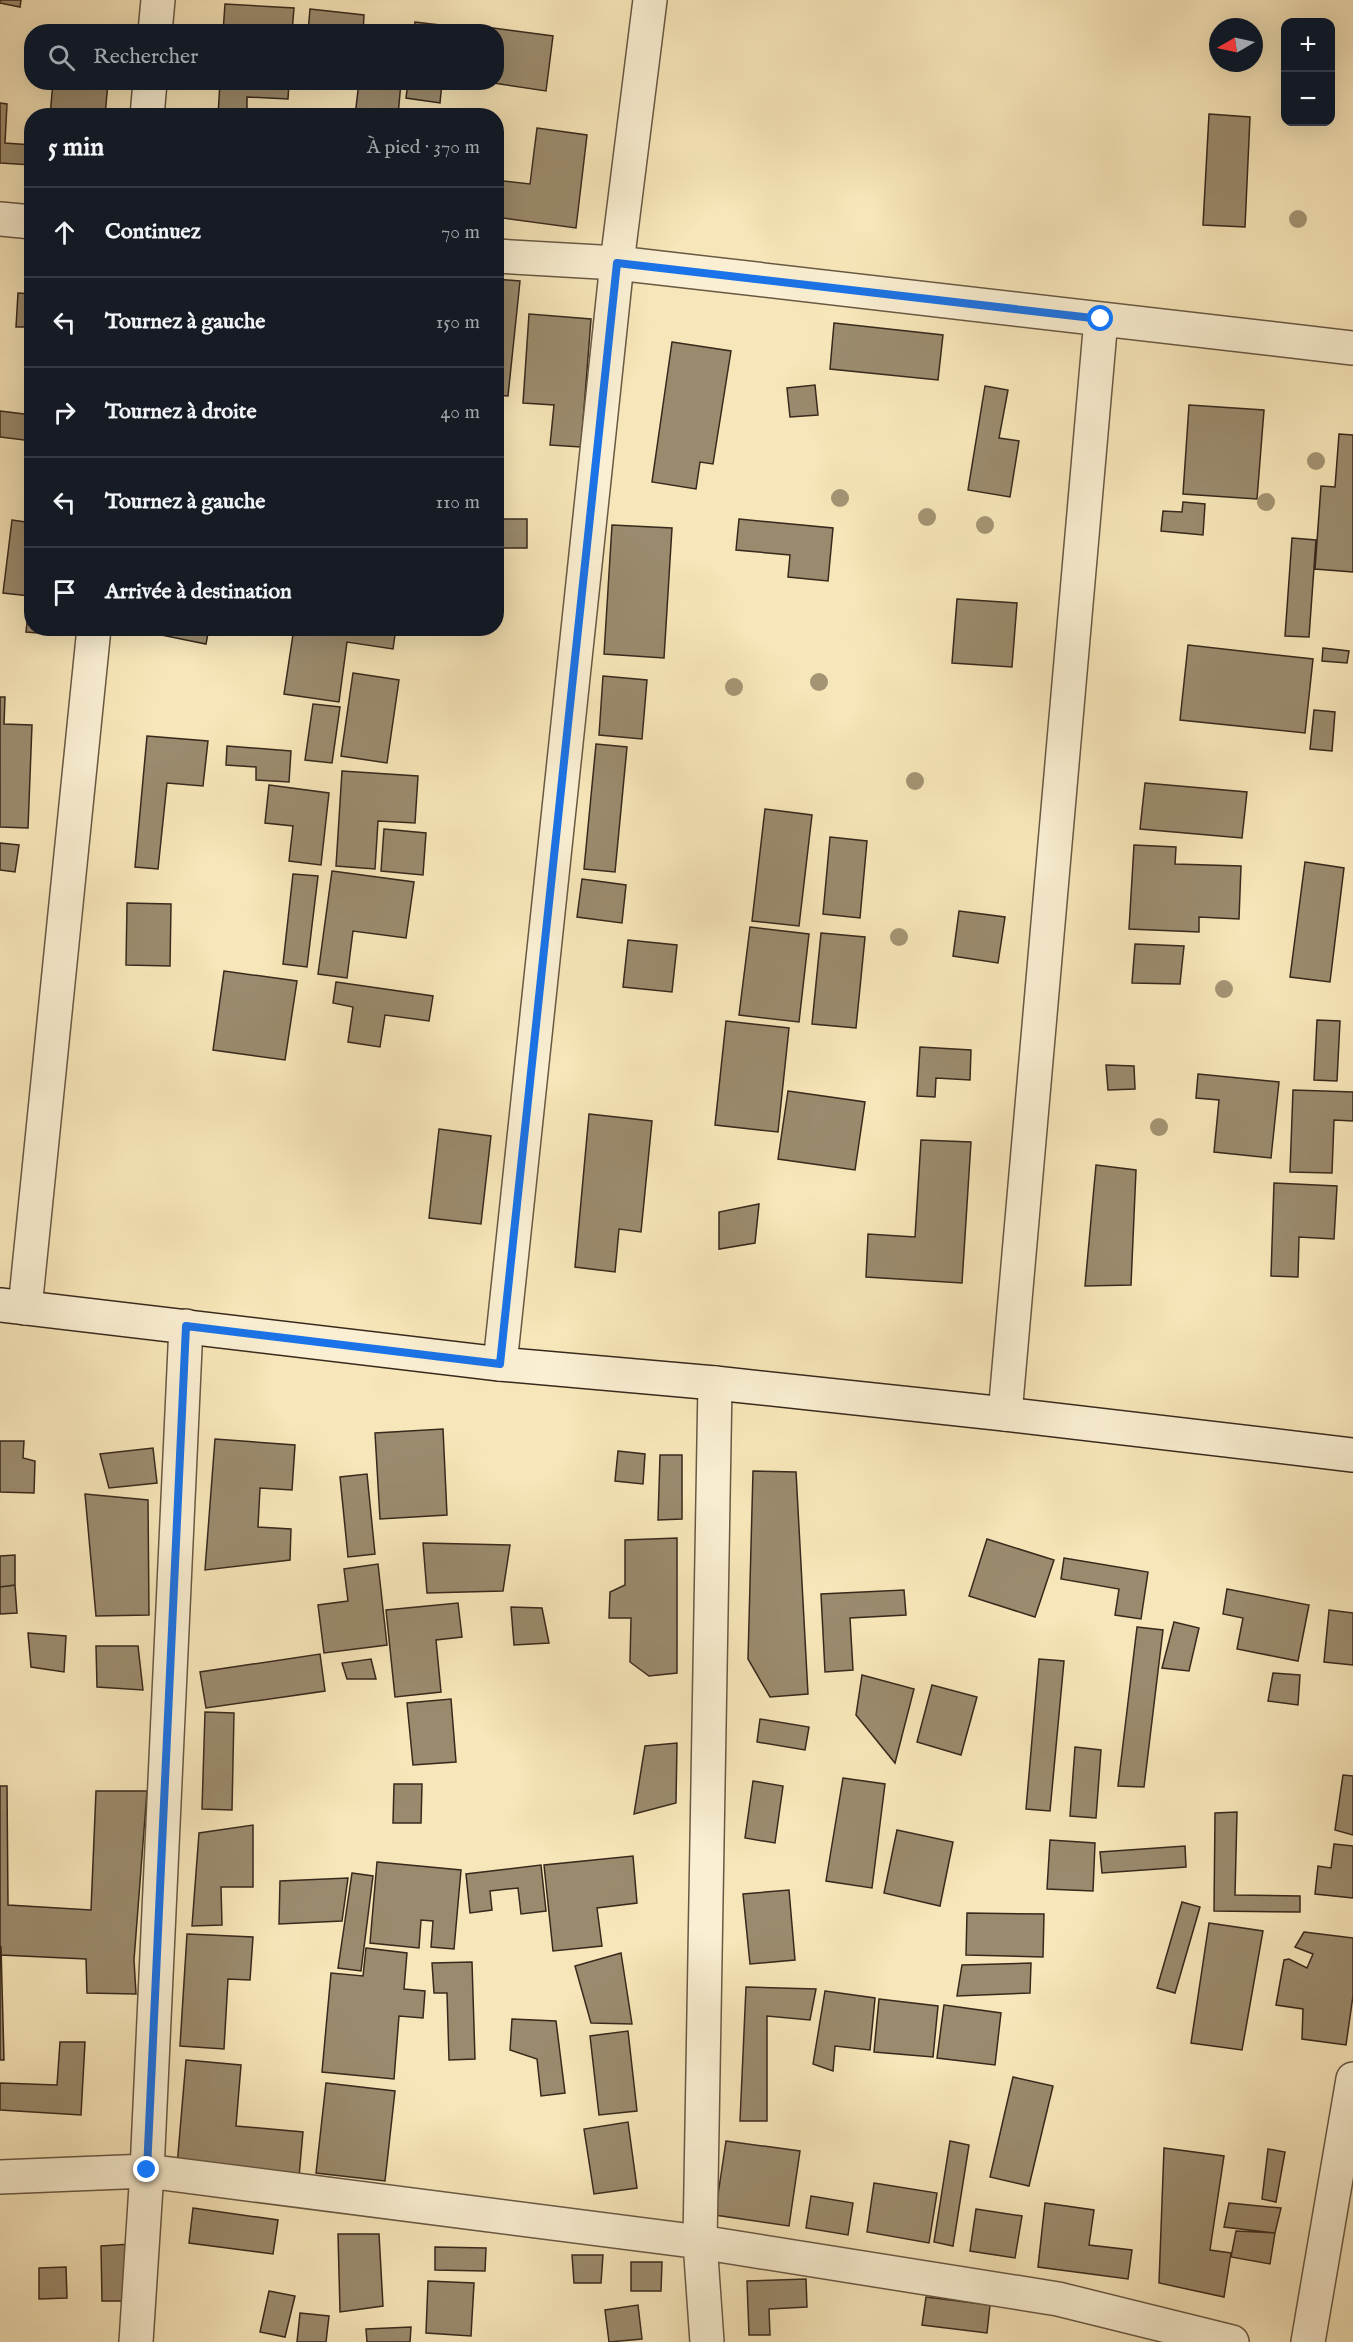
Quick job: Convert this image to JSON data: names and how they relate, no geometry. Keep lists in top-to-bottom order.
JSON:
{
  "north": "left",
  "page": {
    "map_buttons": ["+", "−"],
    "search": "Rechercher",
    "heading": ["5 min", "À pied · 370 m"],
    "list": [
      ["Continuez", "70 m"],
      ["Tournez à gauche", "150 m"],
      ["Tournez à droite", "40 m"],
      ["Tournez à gauche", "110 m"],
      "Arrivée à destination"
    ]
  }
}
